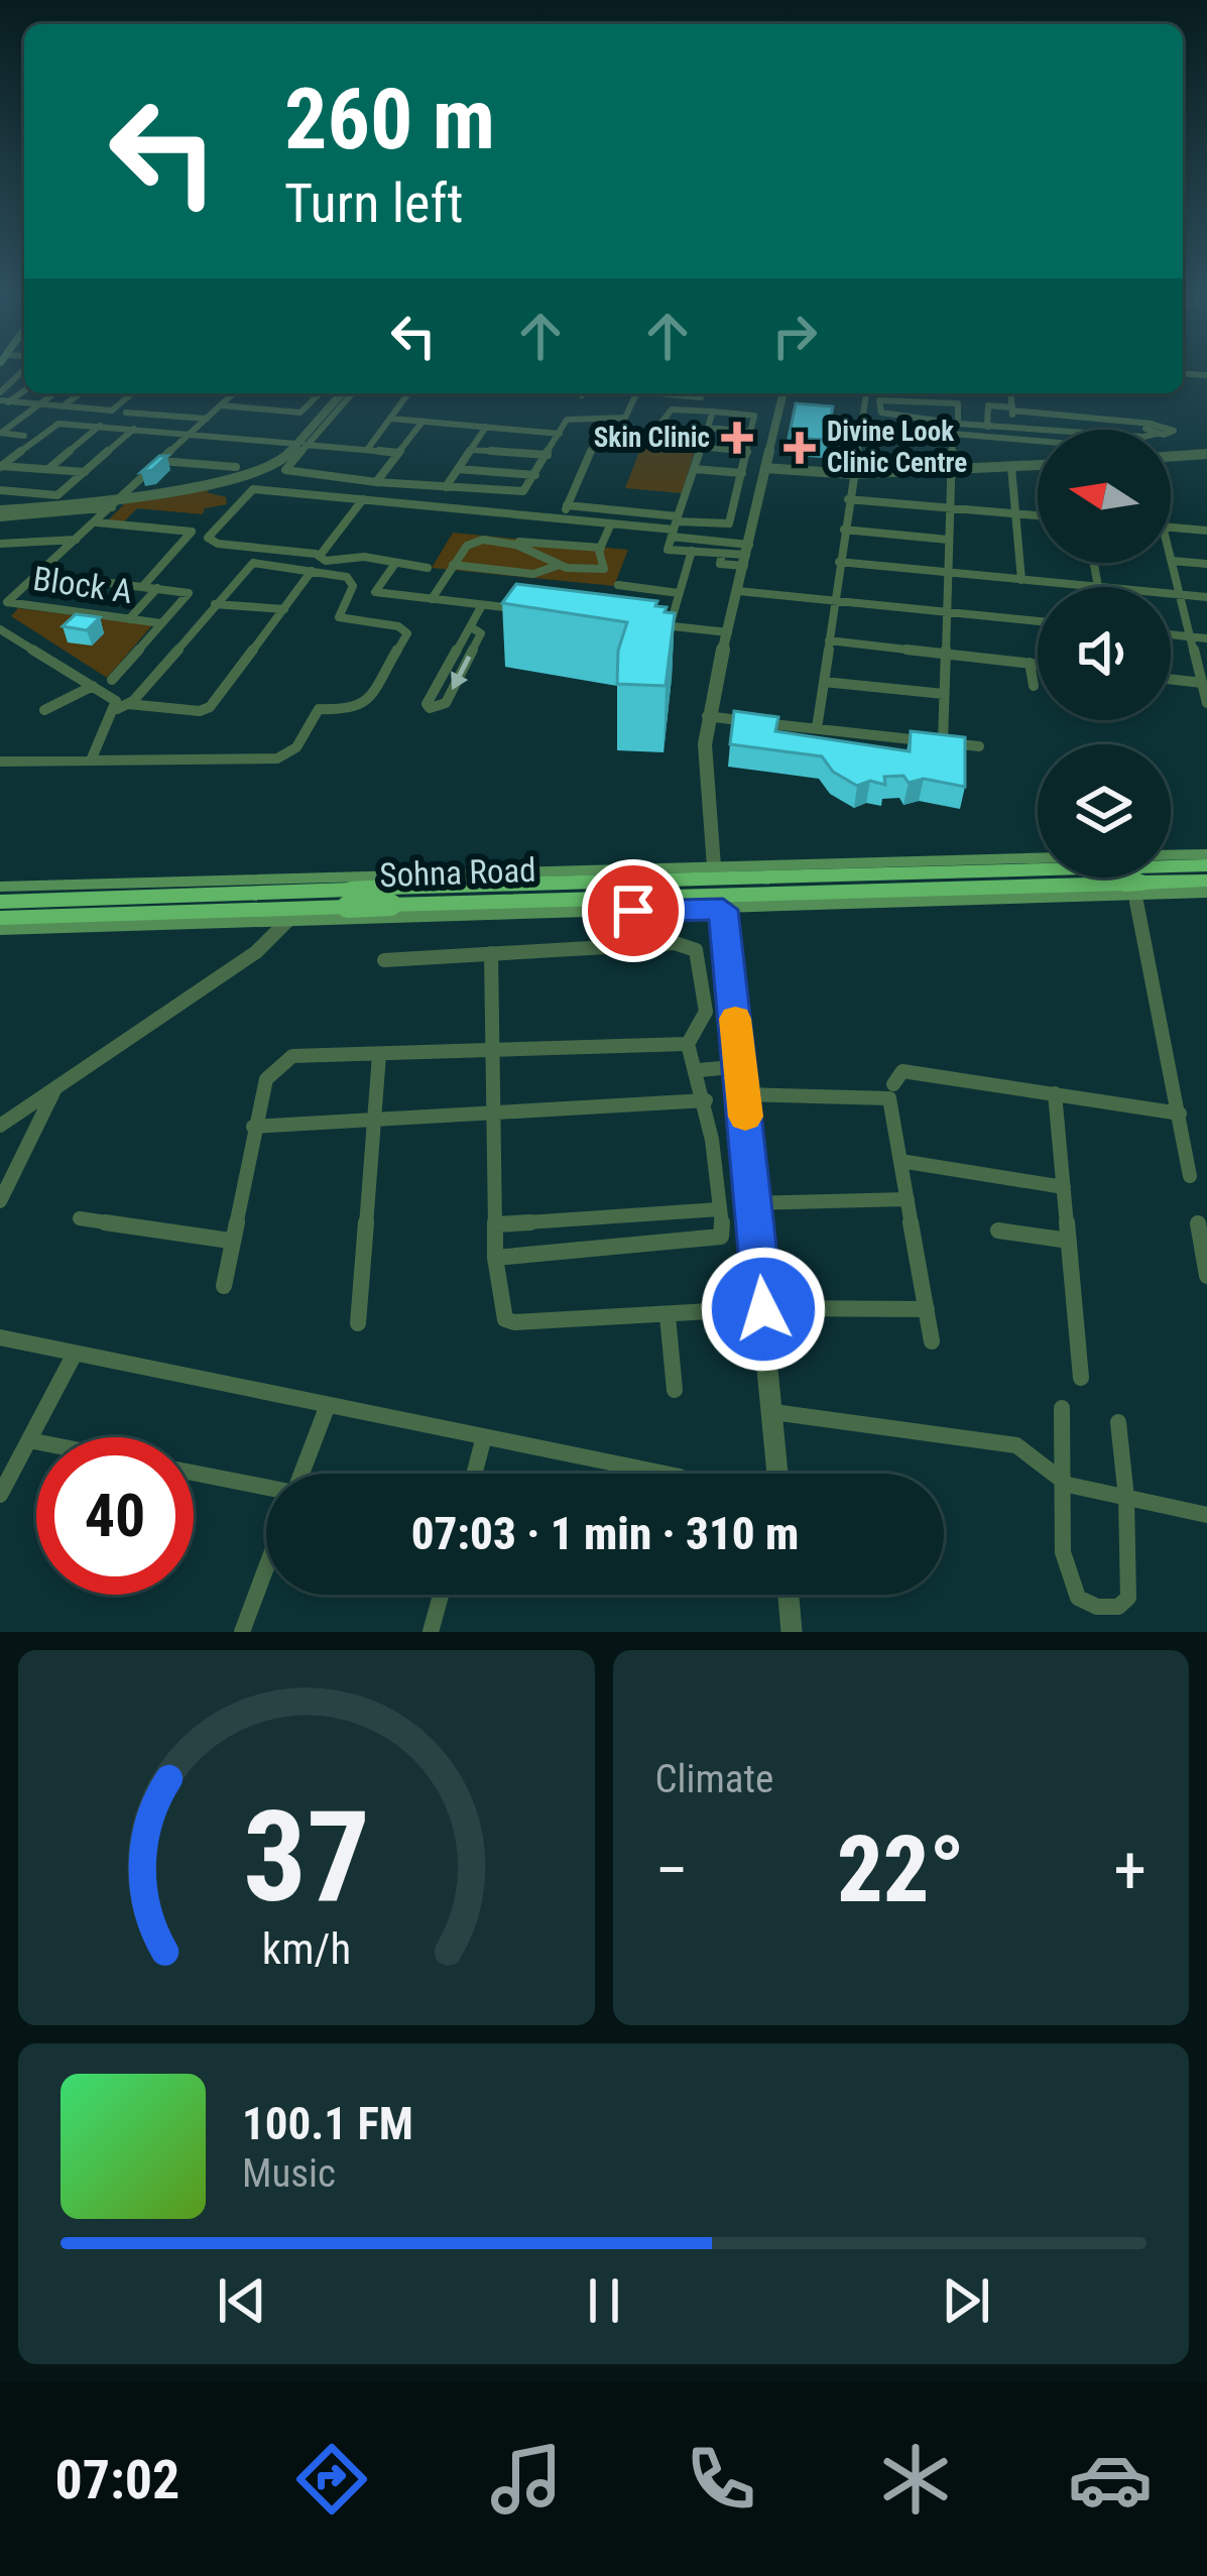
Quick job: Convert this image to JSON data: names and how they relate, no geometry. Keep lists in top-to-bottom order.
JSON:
{
  "streets": {
    "highway": ["Sohna Road"],
    "street": ["Block A"]
  },
  "places": {
    "health": ["Skin Clinic", "Divine Look Clinic Centre"]
  },
  "north": "left",
  "page": {
    "turn": ["260 m", "Turn left"],
    "limit": "40",
    "trip": "07:03 · 1 min · 310 m",
    "tile": "Climate",
    "heat": ["−", "22°", "+"],
    "song": ["100.1 FM", "Music"],
    "tabs": "07:02",
    "gauge": ["37", "km/h"]
  }
}
